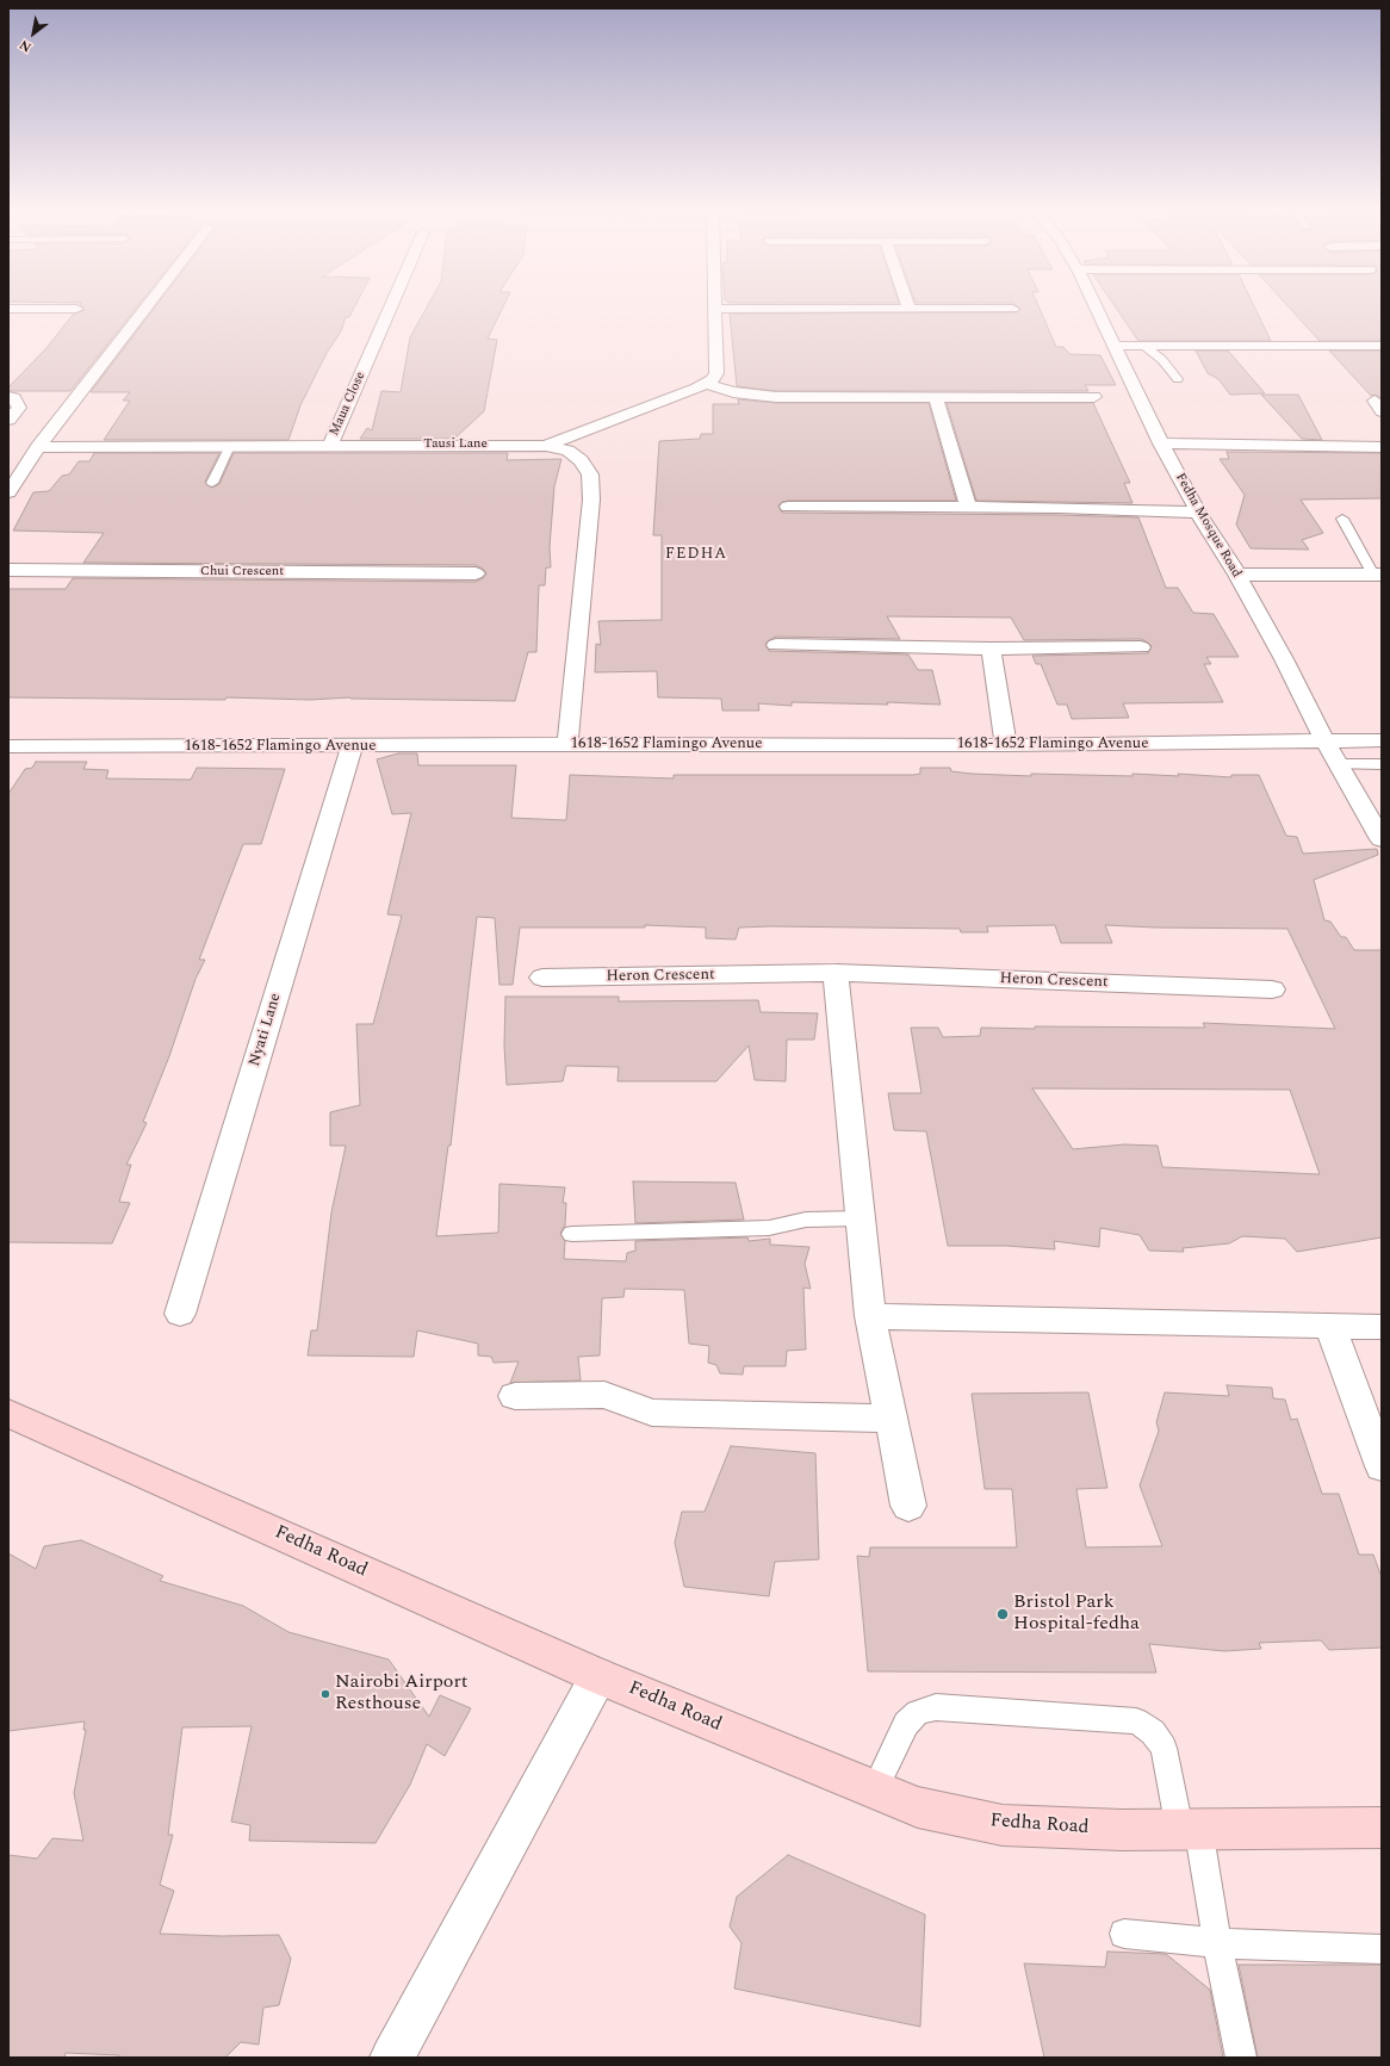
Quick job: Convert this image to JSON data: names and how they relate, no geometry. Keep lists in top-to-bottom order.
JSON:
{
  "streets": {
    "street": [
      "Maua Close",
      "Tausi Lane",
      "Fedha Mosque Road",
      "Chui Crescent",
      "1618-1652 Flamingo Avenue",
      "Heron Crescent",
      "Nyati Lane",
      "Fedha Road"
    ]
  },
  "crossings": [
    ["Maua Close", "Tausi Lane"],
    ["Tausi Lane", "1618-1652 Flamingo Avenue"],
    ["Fedha Mosque Road", "1618-1652 Flamingo Avenue"],
    ["1618-1652 Flamingo Avenue", "Nyati Lane"]
  ],
  "districts": ["FEDHA"],
  "places": ["Bristol Park Hospital-fedha", "Nairobi Airport Resthouse"],
  "north": "bottom left"
}
